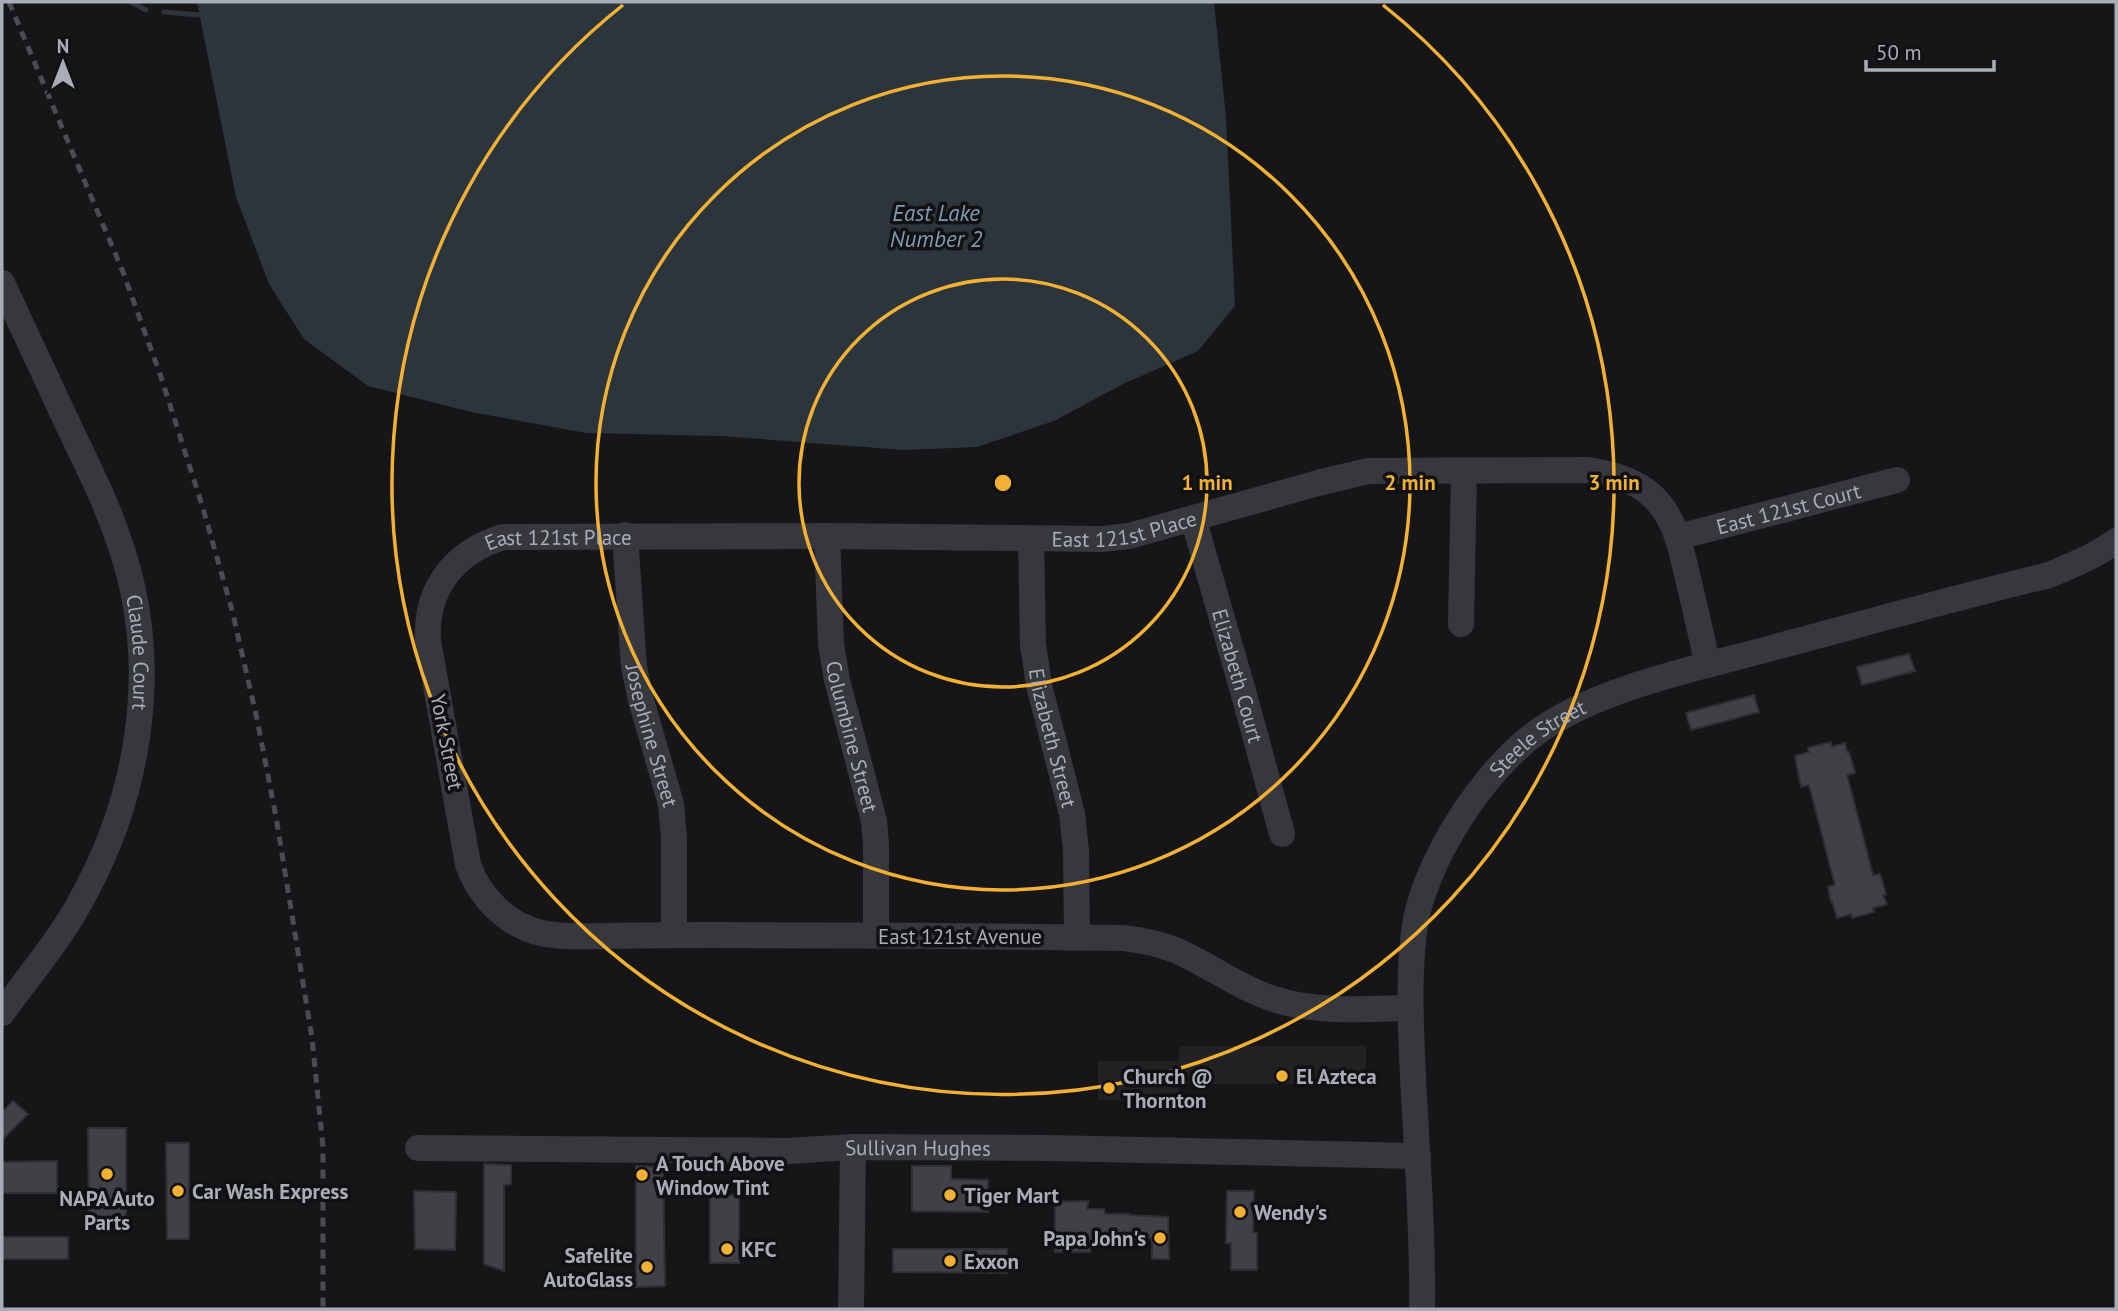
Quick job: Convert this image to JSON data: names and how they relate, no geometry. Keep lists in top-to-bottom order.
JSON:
{
  "streets": {
    "street": [
      "East 121st Court",
      "East 121st Place",
      "Claude Court",
      "Elizabeth Court",
      "Josephine Street",
      "Columbine Street",
      "Elizabeth Street",
      "York Street",
      "Steele Street",
      "East 121st Avenue",
      "Sullivan Hughes"
    ]
  },
  "crossings": [
    ["East 121st Court", "East 121st Place"],
    ["East 121st Place", "Elizabeth Court"],
    ["East 121st Place", "Josephine Street"],
    ["East 121st Place", "Columbine Street"],
    ["East 121st Place", "Elizabeth Street"],
    ["East 121st Place", "York Street"],
    ["East 121st Place", "Steele Street"],
    ["Josephine Street", "East 121st Avenue"],
    ["Columbine Street", "East 121st Avenue"],
    ["Elizabeth Street", "East 121st Avenue"],
    ["York Street", "East 121st Avenue"],
    ["Steele Street", "East 121st Avenue"],
    ["Steele Street", "Sullivan Hughes"]
  ],
  "water": ["East Lake Number 2"],
  "places": [
    "El Azteca",
    "Church @ Thornton",
    "NAPA Auto Parts",
    "A Touch Above Window Tint",
    "Car Wash Express",
    "Tiger Mart",
    "Wendy's",
    "Papa John's",
    "KFC",
    "Exxon",
    "Safelite AutoGlass"
  ],
  "scale_bar": "50 m",
  "north": "top",
  "rings": ["1 min", "2 min", "3 min"]
}
